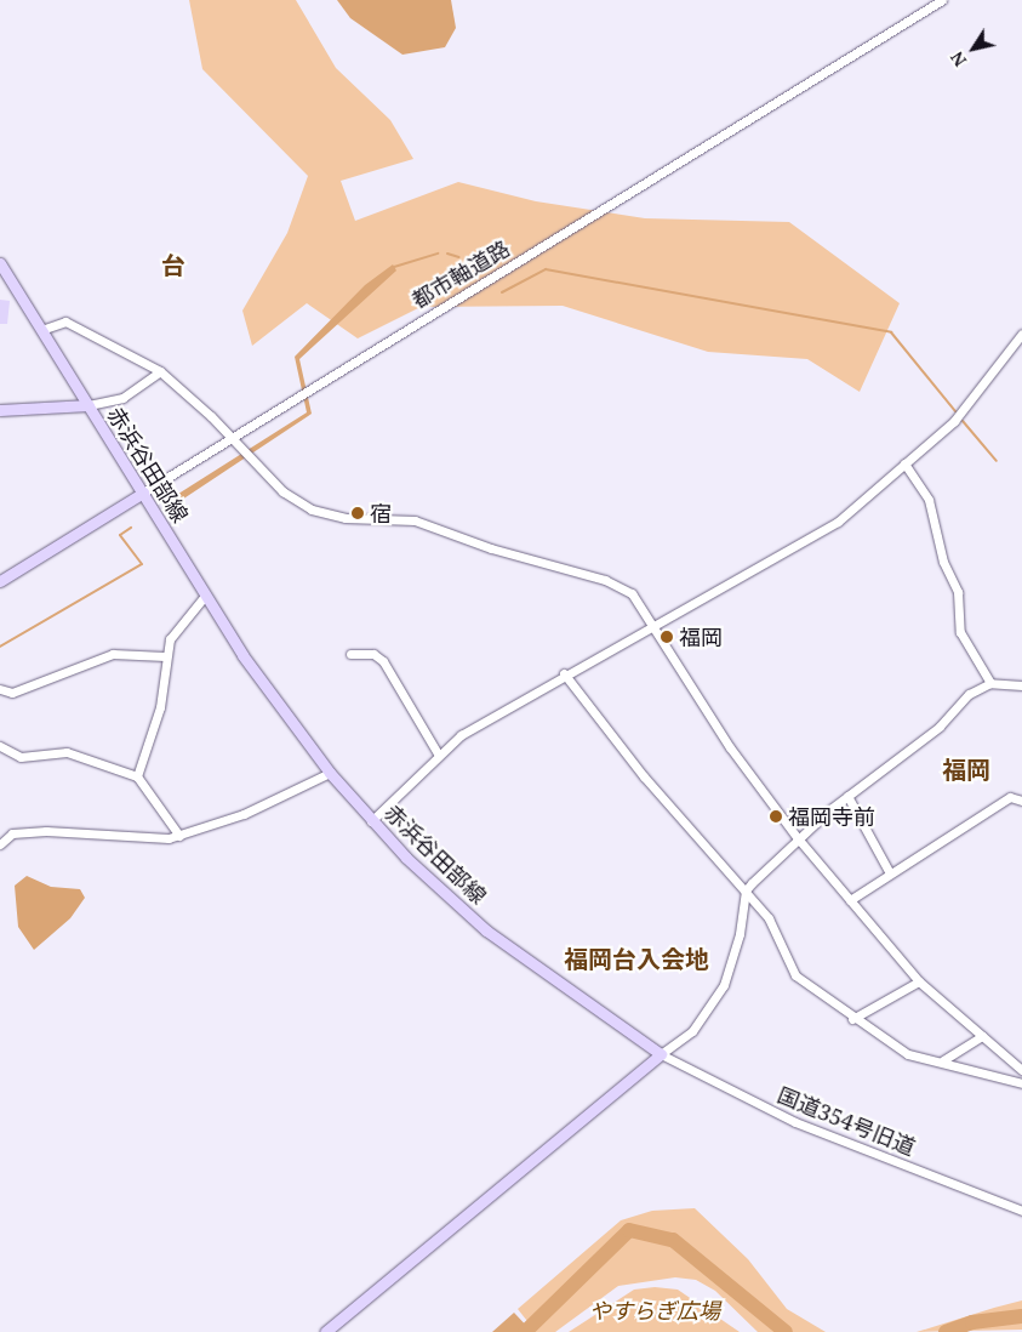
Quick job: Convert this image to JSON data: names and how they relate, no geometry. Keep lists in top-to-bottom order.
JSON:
{
  "streets": {
    "main road": ["都市軸道路", "赤浜谷田部線"],
    "street": ["国道354号旧道"]
  },
  "crossings": [
    ["都市軸道路", "赤浜谷田部線"],
    ["赤浜谷田部線", "国道354号旧道"]
  ],
  "districts": ["台", "福岡", "福岡台入会地"],
  "parks": ["やすらぎ広場"],
  "places": ["宿", "福岡", "福岡寺前"],
  "north": "bottom left"
}
